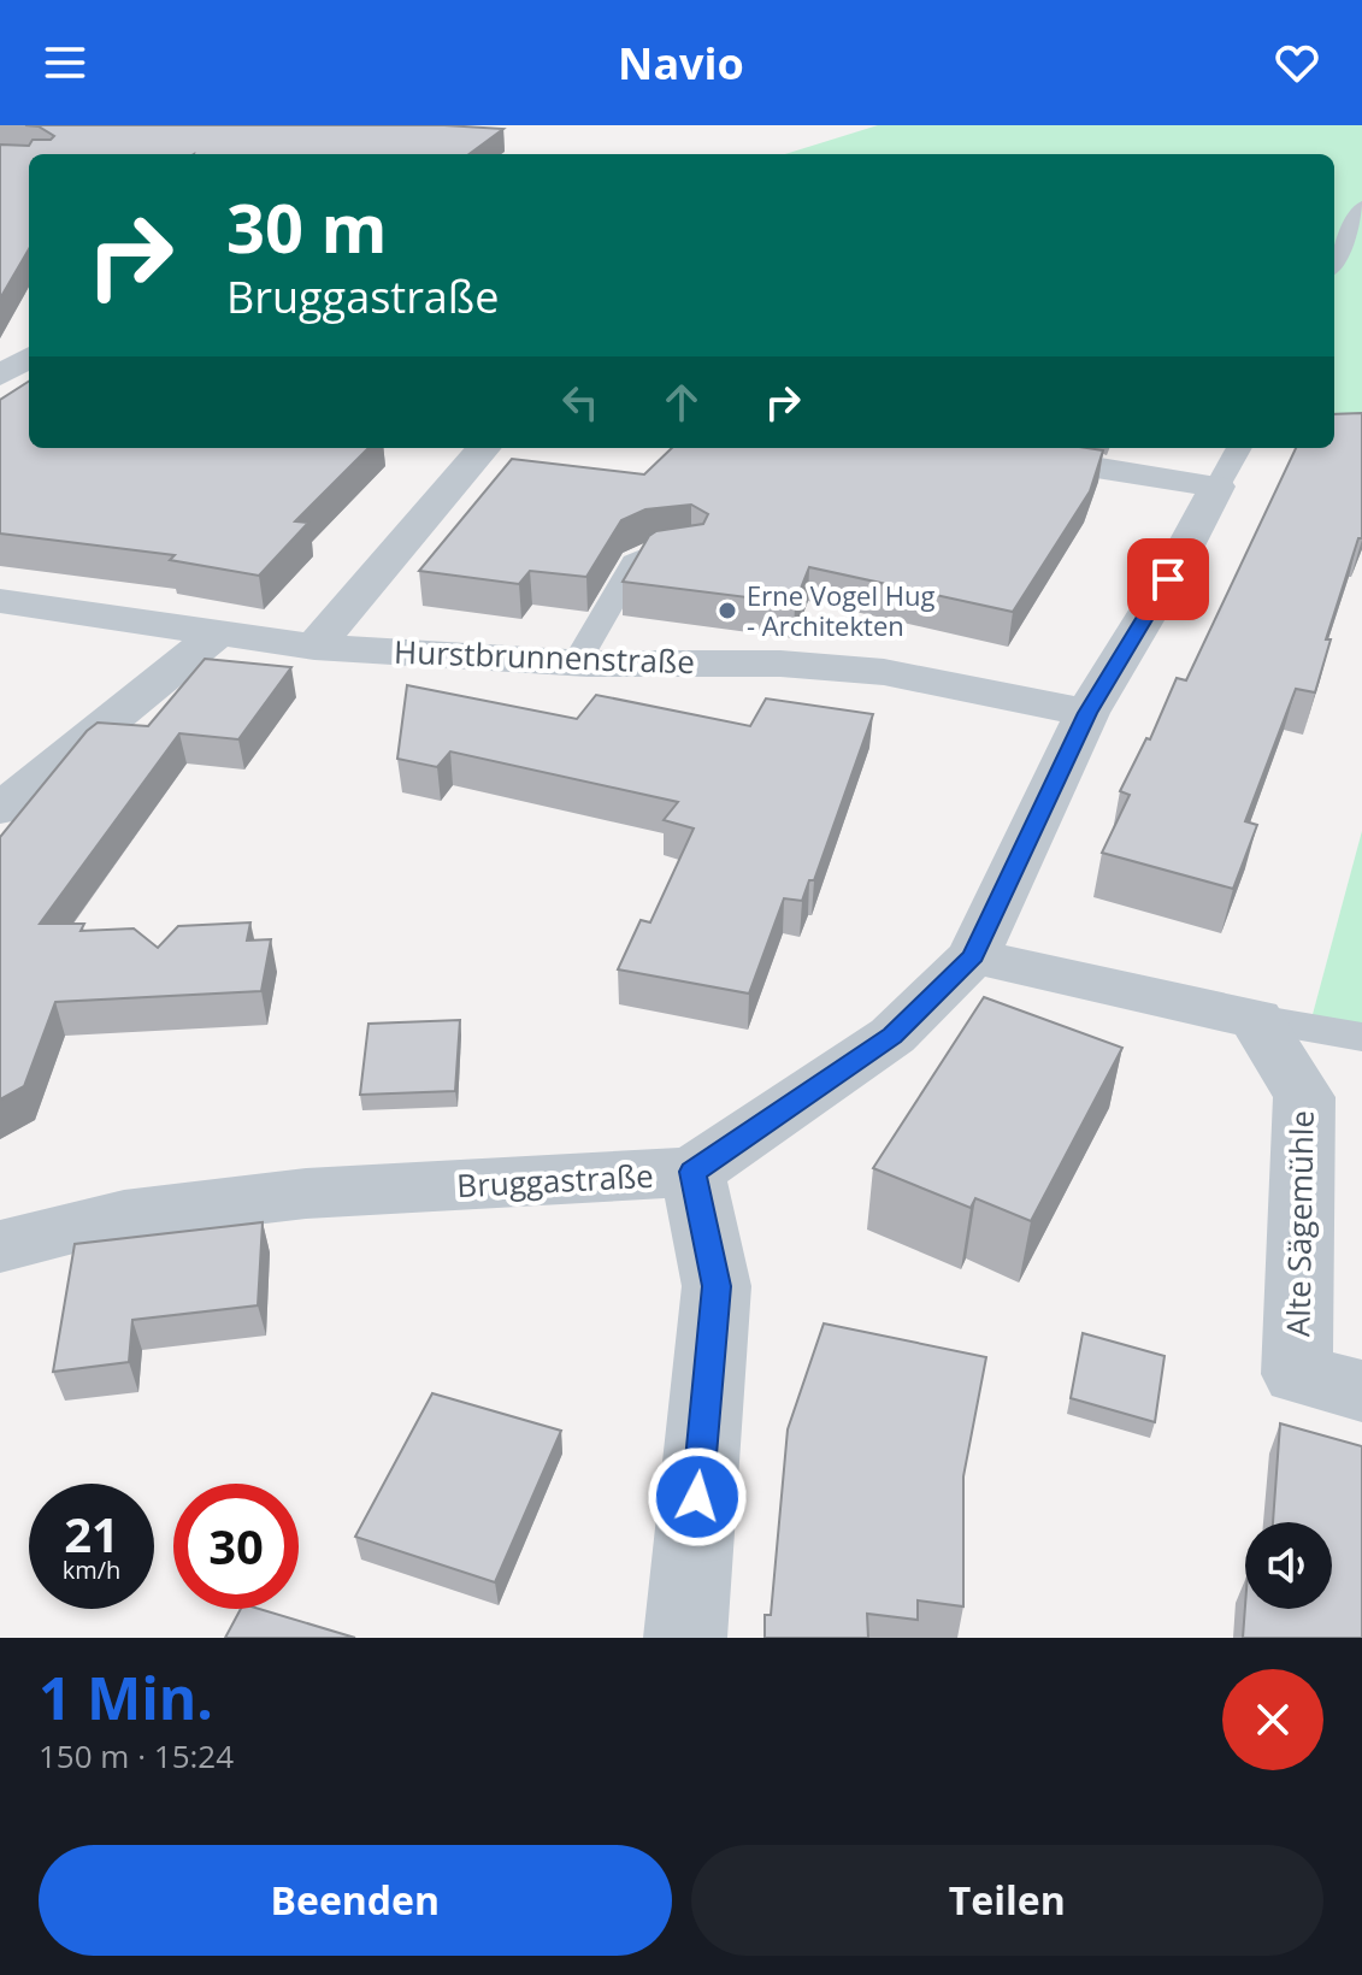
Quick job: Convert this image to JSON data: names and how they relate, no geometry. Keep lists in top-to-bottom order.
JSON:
{
  "streets": {
    "street": ["Hurstbrunnenstraße", "Bruggastraße", "Alte Sägemühle"]
  },
  "crossings": [
    ["Hurstbrunnenstraße", "Bruggastraße"]
  ],
  "places": ["Erne Vogel Hug - Architekten"],
  "page": {
    "header": "Navio",
    "turn": ["30 m", "Bruggastraße"],
    "speed": "21 km/h",
    "limit": "30",
    "heading": ["1 Min.", "150 m · 15:24"],
    "buttons": ["Beenden", "Teilen"]
  }
}
